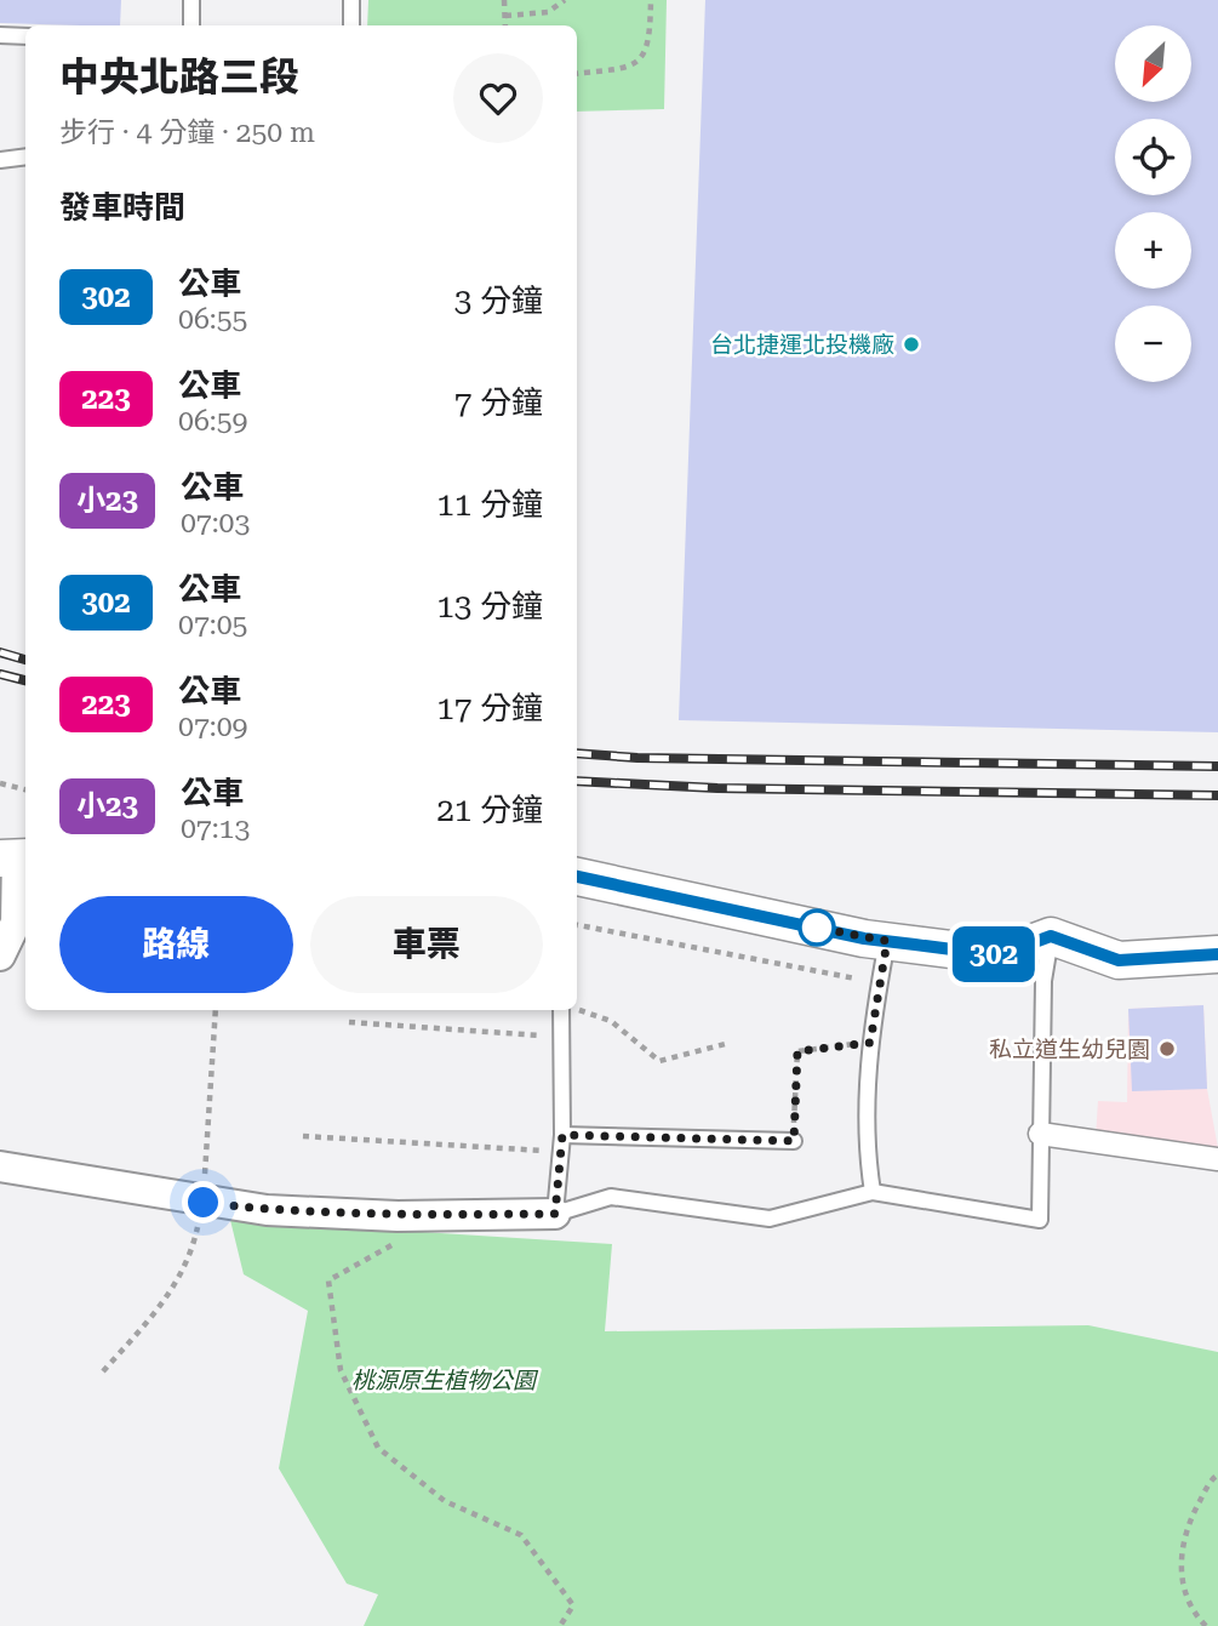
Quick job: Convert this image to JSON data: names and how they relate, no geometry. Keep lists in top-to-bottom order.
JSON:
{
  "parks": ["桃源原生植物公園"],
  "places": ["台北捷運北投機廠", "私立道生幼兒園"],
  "lines": ["bus line 302"],
  "north": "bottom left",
  "page": {
    "on_map": "302",
    "map_buttons": ["+", "−"],
    "heading": [
      ["中央北路三段", "步行 · 4 分鐘 · 250 m"],
      "發車時間"
    ],
    "list": [
      {
        "mark": "302",
        "name": "公車",
        "note": "06:55",
        "value": "3 分鐘"
      },
      {
        "mark": "223",
        "name": "公車",
        "note": "06:59",
        "value": "7 分鐘"
      },
      {
        "mark": "小23",
        "name": "公車",
        "note": "07:03",
        "value": "11 分鐘"
      },
      {
        "mark": "302",
        "name": "公車",
        "note": "07:05",
        "value": "13 分鐘"
      },
      {
        "mark": "223",
        "name": "公車",
        "note": "07:09",
        "value": "17 分鐘"
      },
      {
        "mark": "小23",
        "name": "公車",
        "note": "07:13",
        "value": "21 分鐘"
      }
    ],
    "buttons": ["路線", "車票"]
  }
}
